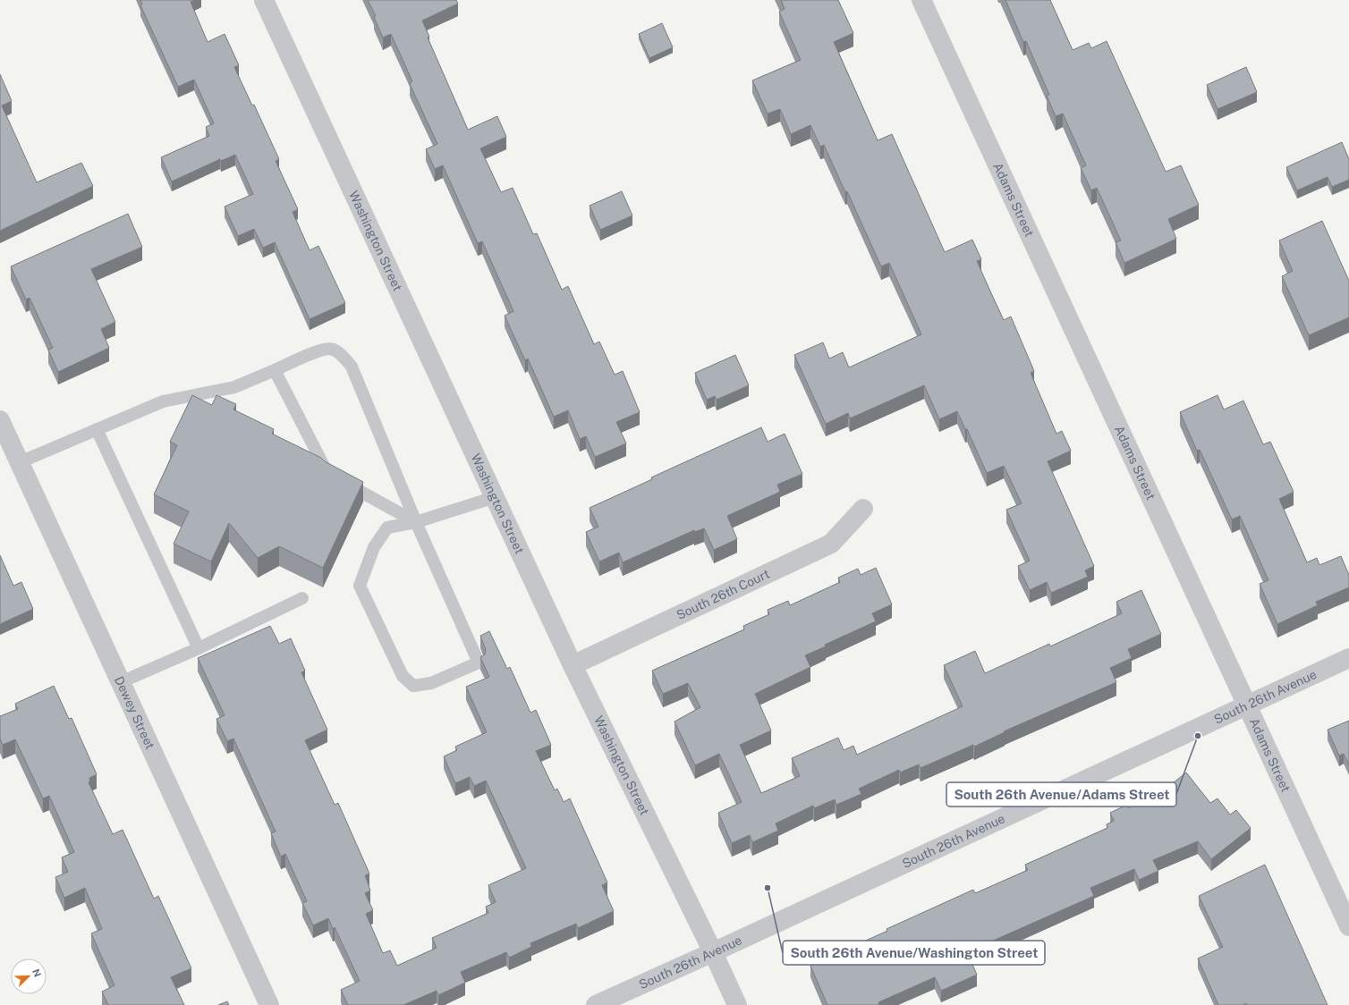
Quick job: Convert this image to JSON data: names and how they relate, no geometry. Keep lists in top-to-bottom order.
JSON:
{
  "streets": {
    "street": [
      "Adams Street",
      "Washington Street",
      "South 26th Court",
      "South 26th Avenue",
      "Dewey Street"
    ]
  },
  "crossings": [
    ["Adams Street", "South 26th Avenue"],
    ["Washington Street", "South 26th Court"],
    ["Washington Street", "South 26th Avenue"]
  ],
  "places": ["South 26th Avenue/Adams Street", "South 26th Avenue/Washington Street"],
  "north": "top right"
}
